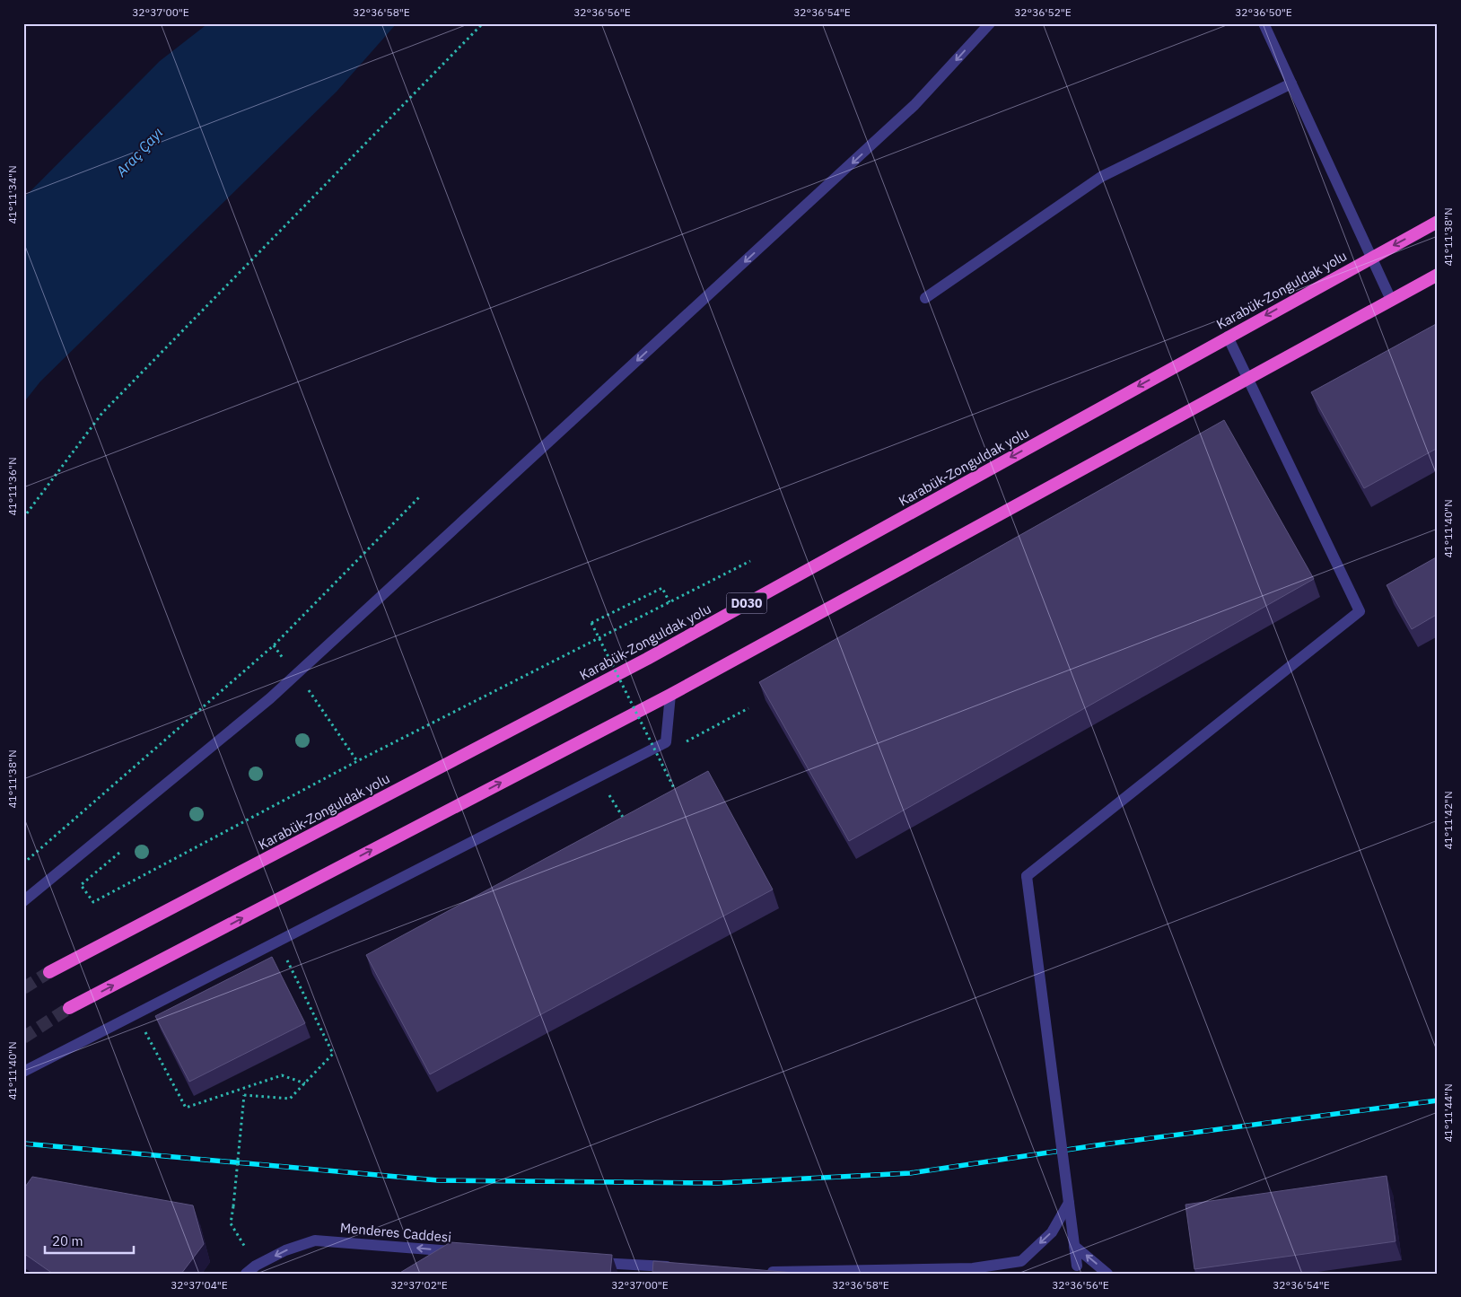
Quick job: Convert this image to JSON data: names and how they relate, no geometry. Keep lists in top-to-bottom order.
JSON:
{
  "streets": {
    "highway": ["Karabük-Zonguldak yolu", "D030"],
    "street": ["Menderes Caddesi"]
  },
  "one_way": ["Menderes Caddesi"],
  "water": ["Araç Çayı"],
  "scale_bar": "20 m",
  "coordinates": [
    "32°37'00\"E",
    "32°36'58\"E",
    "32°36'56\"E",
    "32°36'54\"E",
    "32°36'52\"E",
    "32°36'50\"E",
    "41°11'34\"N",
    "41°11'38\"N",
    "41°11'36\"N",
    "41°11'40\"N",
    "41°11'42\"N",
    "41°11'44\"N",
    "32°37'04\"E",
    "32°37'02\"E"
  ]
}
